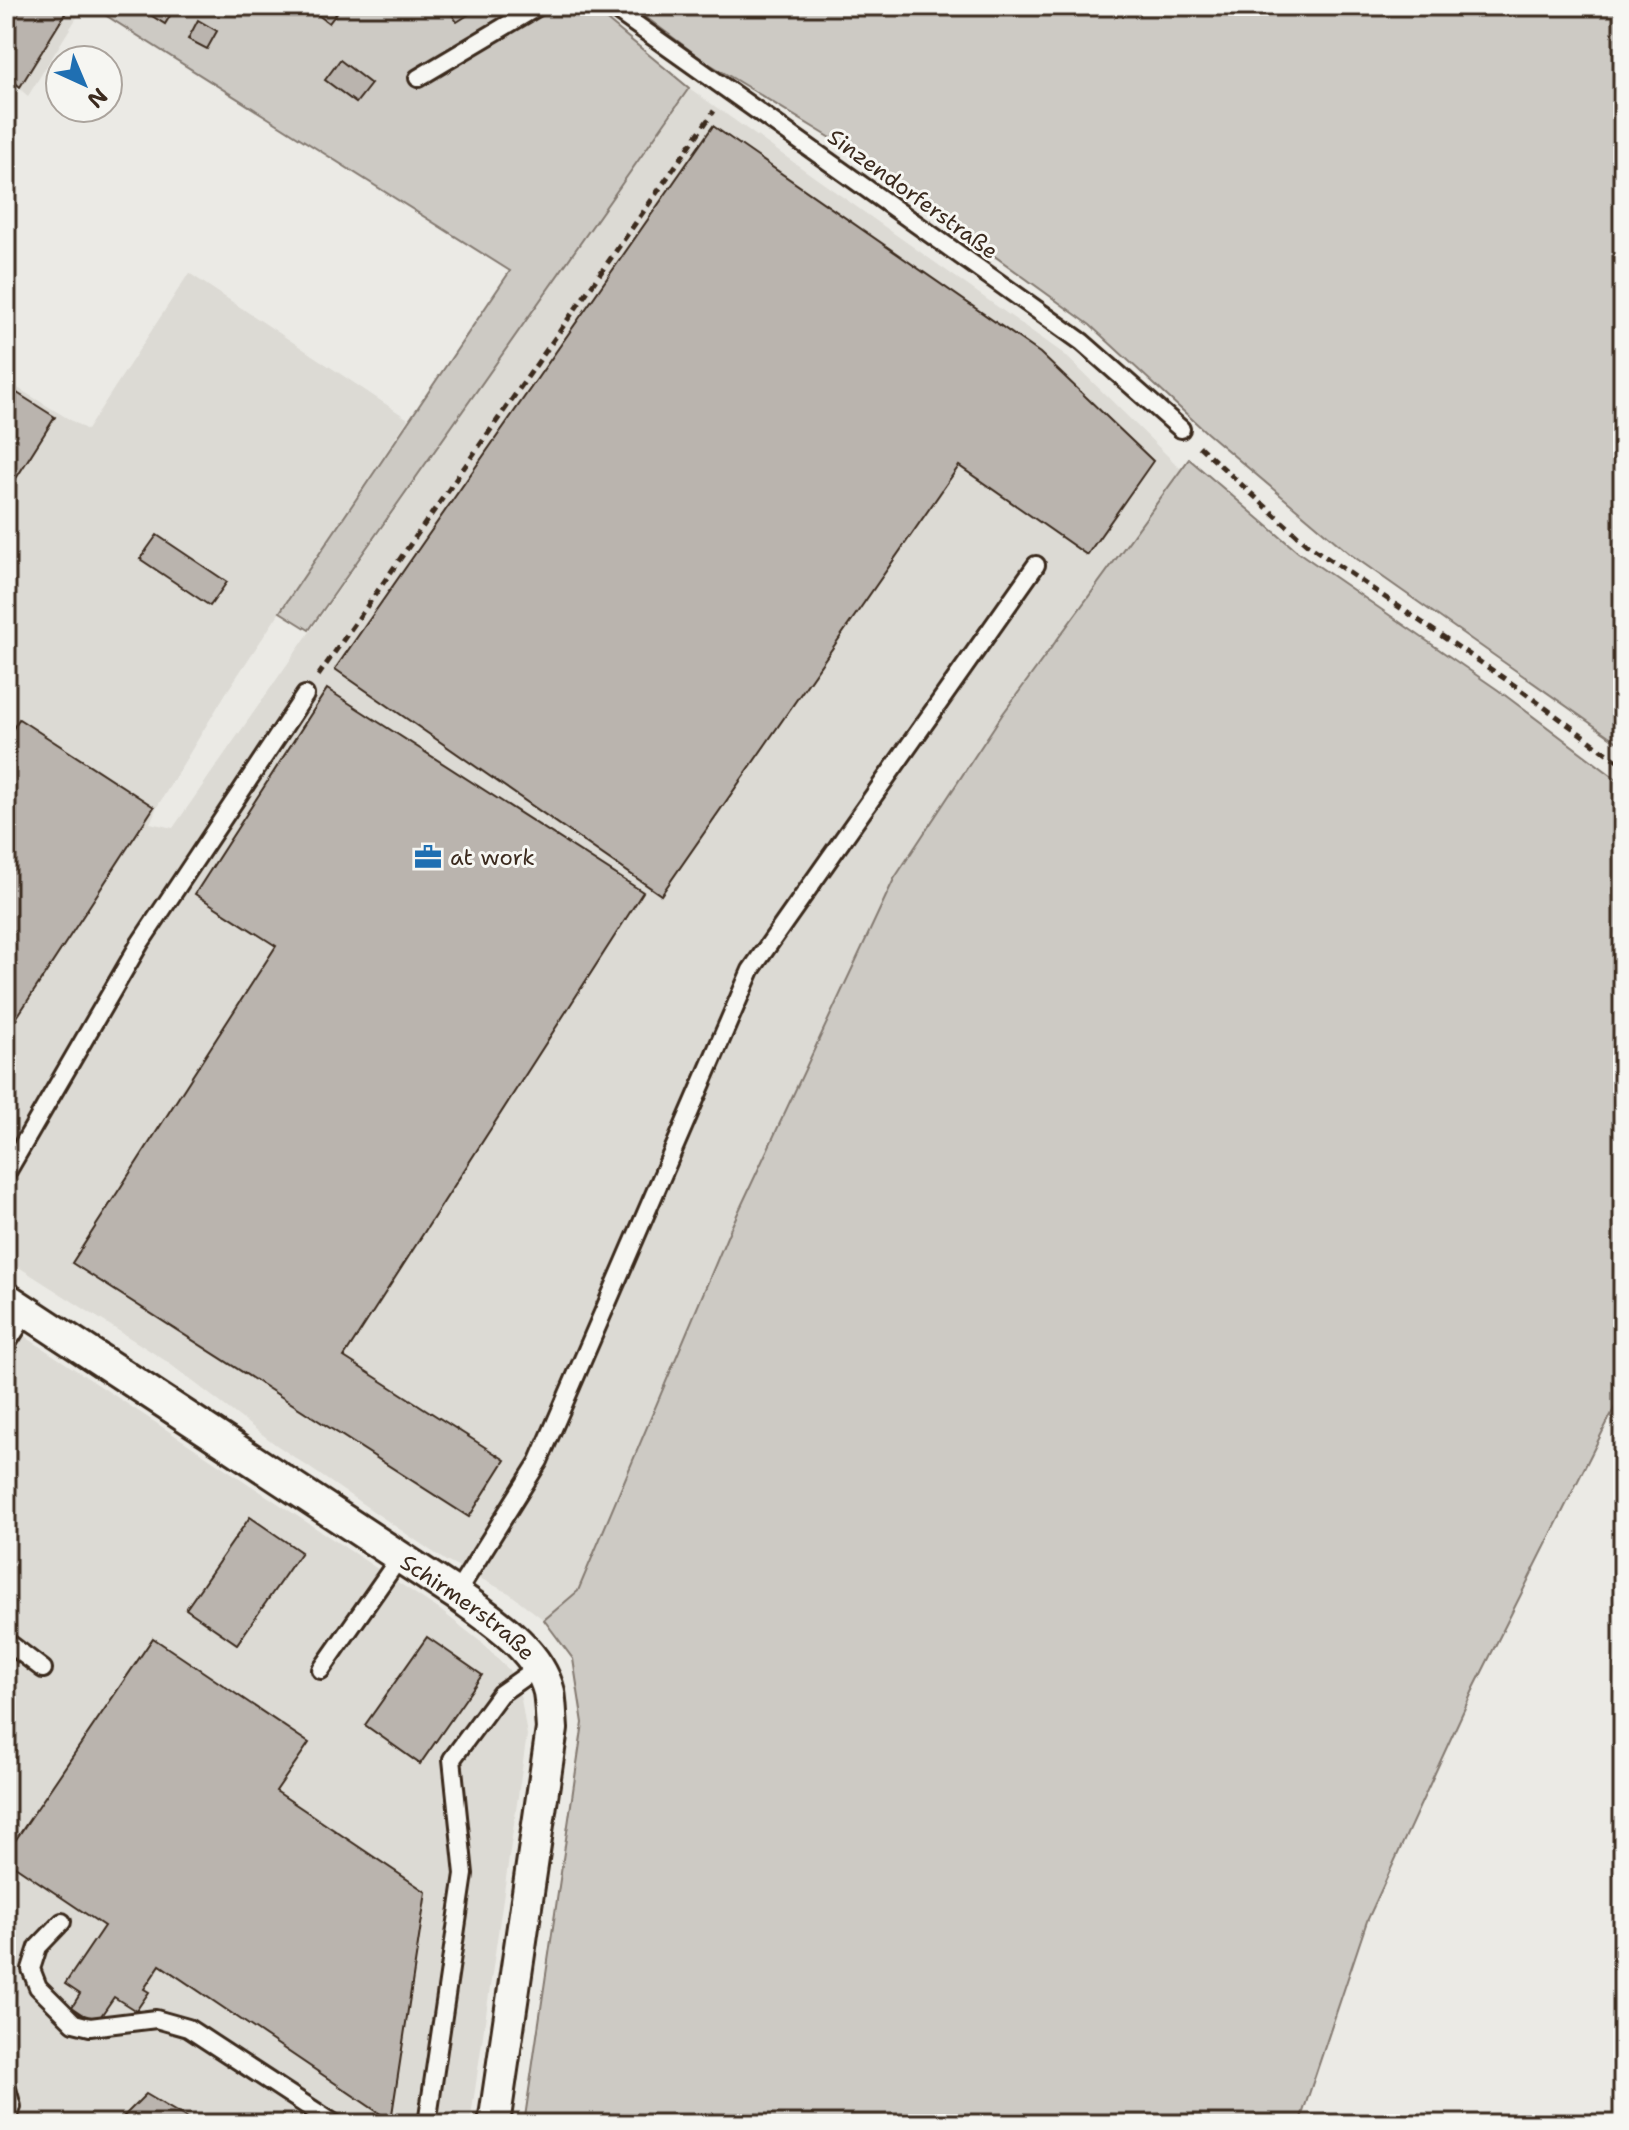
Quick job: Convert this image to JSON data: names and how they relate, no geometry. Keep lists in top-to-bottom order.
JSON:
{
  "streets": {
    "street": ["Schirmerstraße"],
    "lane": ["Sinzendorferstraße"]
  },
  "places": {
    "office": ["at work"]
  },
  "north": "bottom right"
}
